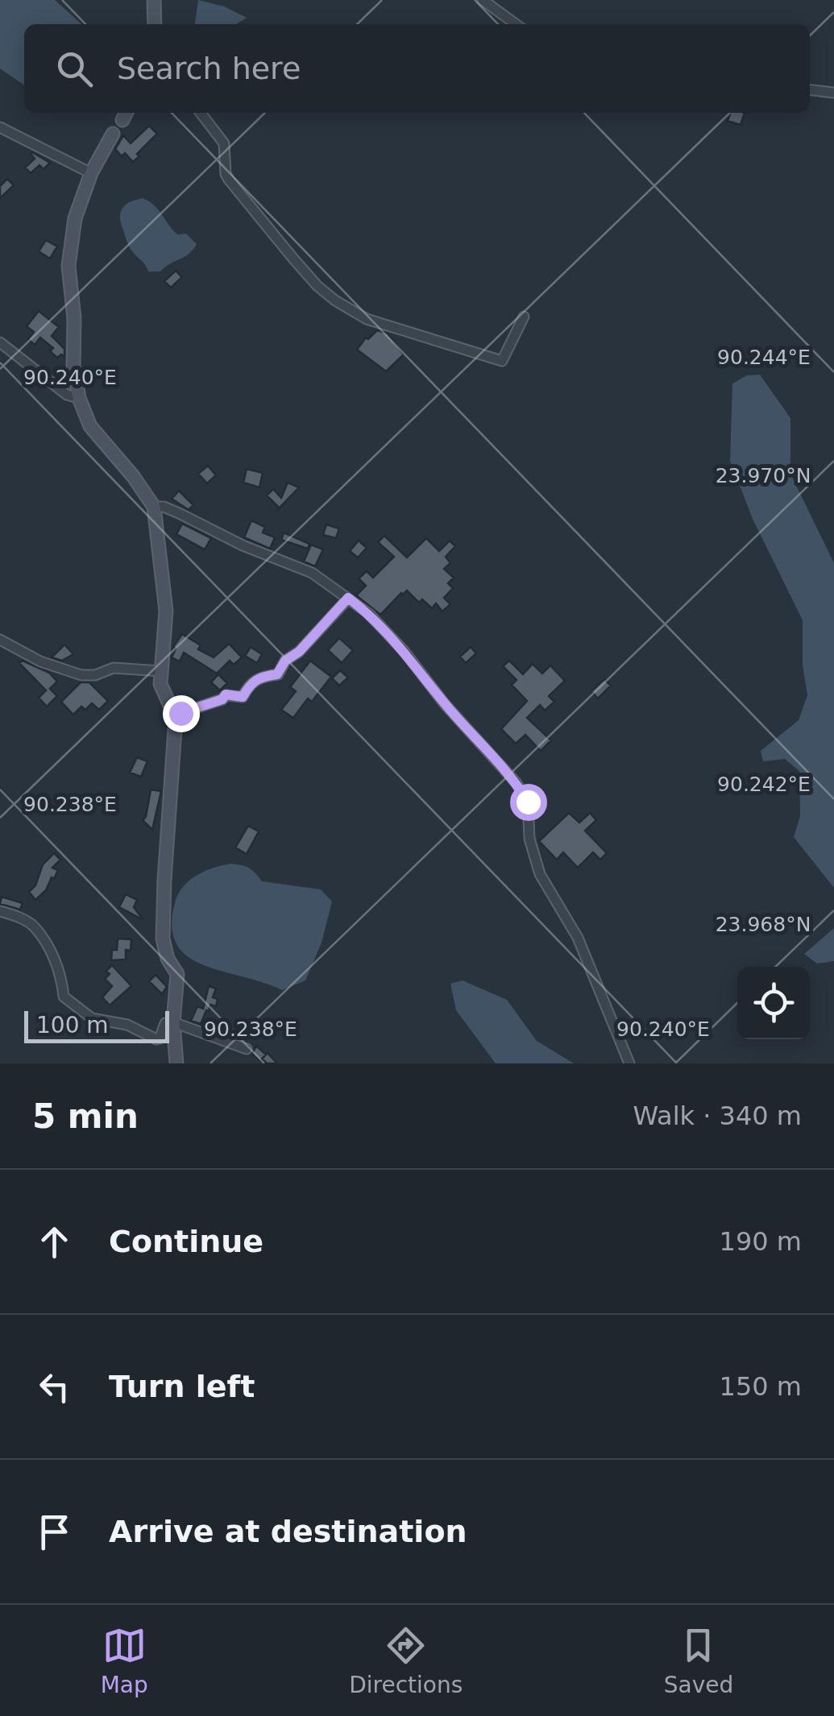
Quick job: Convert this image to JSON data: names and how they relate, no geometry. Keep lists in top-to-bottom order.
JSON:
{
  "scale_bar": "100 m",
  "page": {
    "search": "Search here",
    "scale": "100 m",
    "heading": ["5 min", "Walk · 340 m"],
    "list": [
      ["Continue", "190 m"],
      ["Turn left", "150 m"],
      "Arrive at destination"
    ],
    "nav": ["Map", "Directions", "Saved"]
  },
  "coordinates": [
    "90.244°E",
    "90.240°E",
    "23.970°N",
    "90.242°E",
    "90.238°E",
    "23.968°N"
  ]
}
